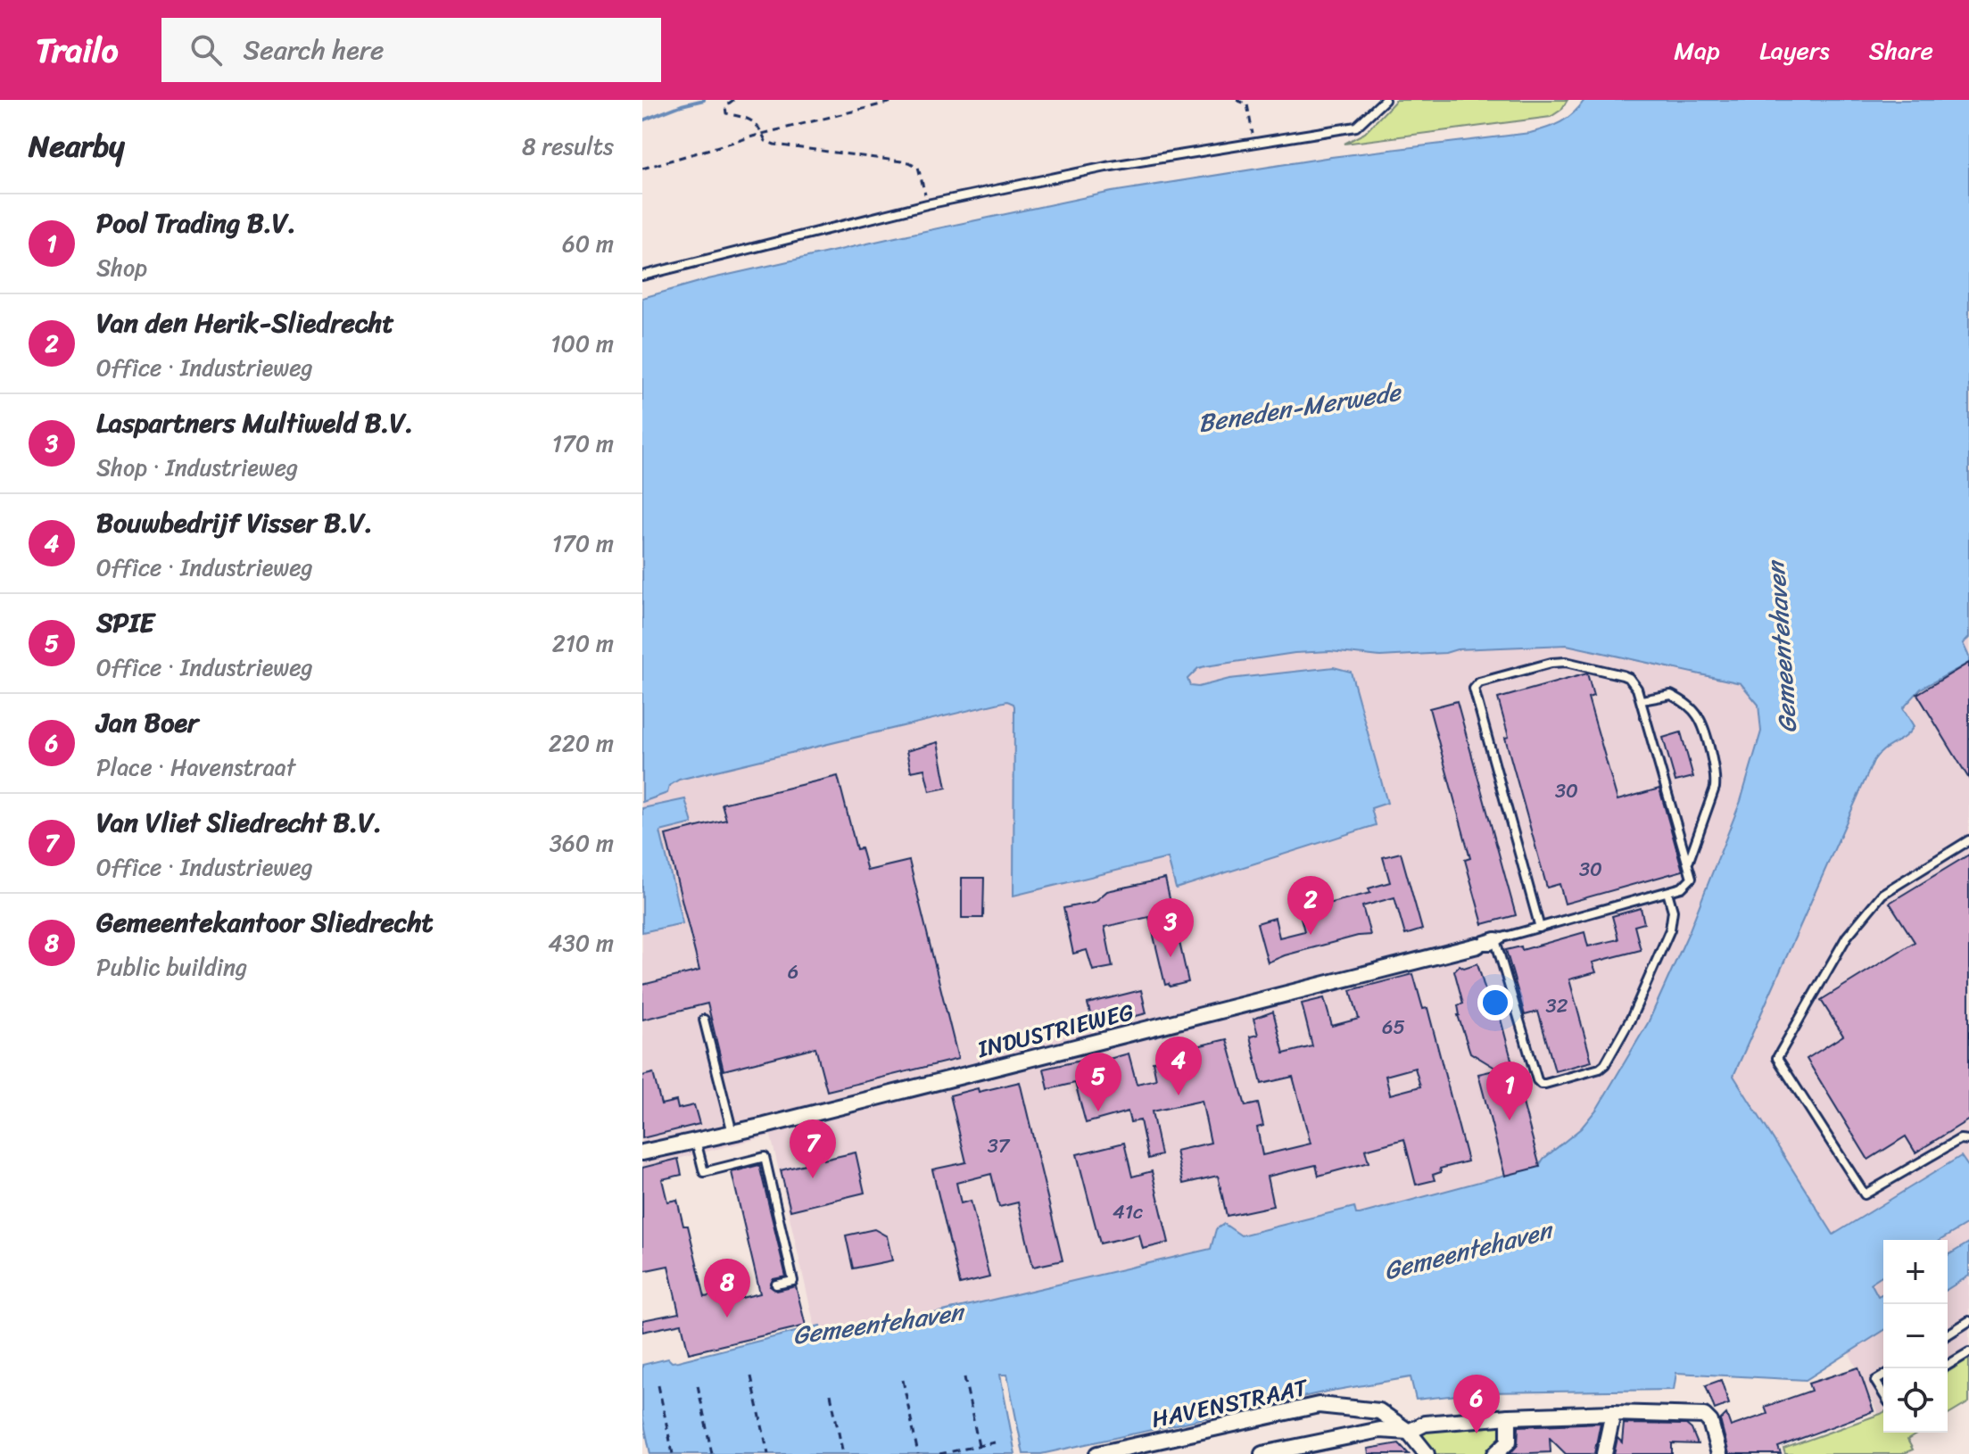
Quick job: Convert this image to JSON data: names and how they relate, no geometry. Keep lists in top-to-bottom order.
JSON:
{
  "streets": {
    "street": ["INDUSTRIEWEG", "HAVENSTRAAT"]
  },
  "water": ["Beneden-Merwede", "Gemeentehaven"],
  "house_numbers": [
    "30",
    "30",
    "6",
    "32",
    "65",
    "37",
    "41c"
  ],
  "page": {
    "header": "Trailo",
    "search": "Search here",
    "nav": ["Map", "Layers", "Share"],
    "heading": ["Nearby", "8 results"],
    "list": [
      {
        "mark": "1",
        "name": "Pool Trading B.V.",
        "note": "Shop",
        "value": "60 m"
      },
      {
        "mark": "2",
        "name": "Van den Herik-Sliedrecht",
        "note": "Office · Industrieweg",
        "value": "100 m"
      },
      {
        "mark": "3",
        "name": "Laspartners Multiweld B.V.",
        "note": "Shop · Industrieweg",
        "value": "170 m"
      },
      {
        "mark": "4",
        "name": "Bouwbedrijf Visser B.V.",
        "note": "Office · Industrieweg",
        "value": "170 m"
      },
      {
        "mark": "5",
        "name": "SPIE",
        "note": "Office · Industrieweg",
        "value": "210 m"
      },
      {
        "mark": "6",
        "name": "Jan Boer",
        "note": "Place · Havenstraat",
        "value": "220 m"
      },
      {
        "mark": "7",
        "name": "Van Vliet Sliedrecht B.V.",
        "note": "Office · Industrieweg",
        "value": "360 m"
      },
      {
        "mark": "8",
        "name": "Gemeentekantoor Sliedrecht",
        "note": "Public building",
        "value": "430 m"
      }
    ],
    "pins": [
      "2",
      "3",
      "4",
      "5",
      "1",
      "7",
      "8",
      "6"
    ],
    "map_buttons": ["+", "−"]
  }
}
